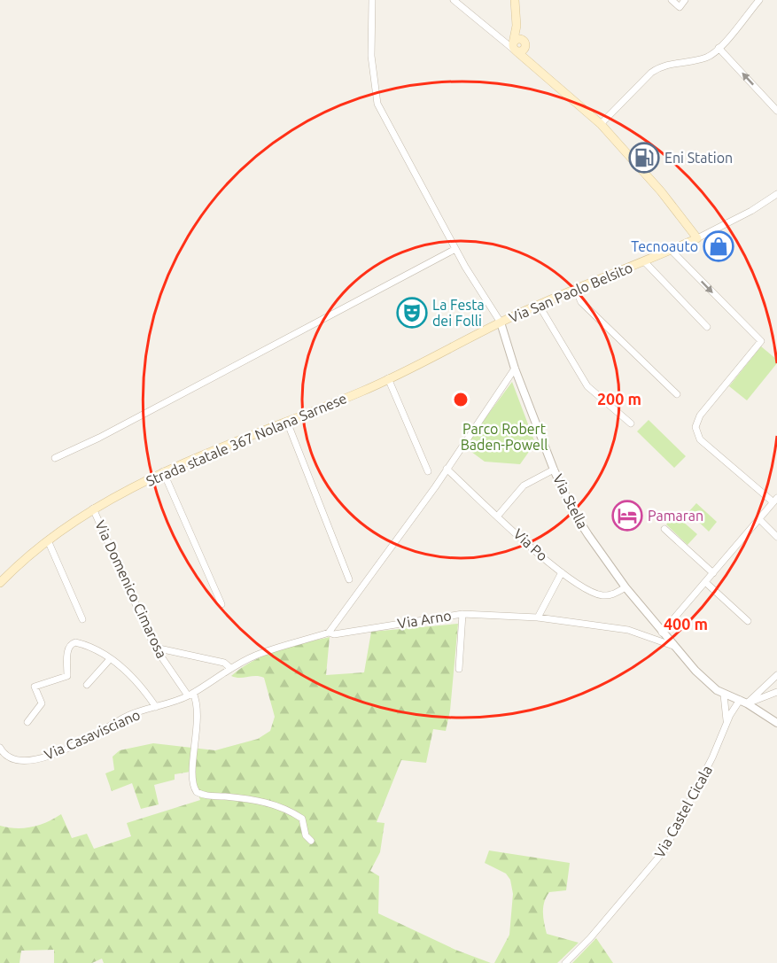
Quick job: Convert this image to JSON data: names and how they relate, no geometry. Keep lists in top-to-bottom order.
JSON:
{
  "streets": {
    "main road": ["Via San Paolo Belsito", "Strada statale 367 Nolana Sarnese"],
    "street": [
      "Via Stella",
      "Via Po",
      "Via Domenico Cimarosa",
      "Via Arno",
      "Via Casavisciano",
      "Via Castel Cicala"
    ]
  },
  "crossings": [
    ["Via San Paolo Belsito", "Strada statale 367 Nolana Sarnese"],
    ["Via San Paolo Belsito", "Via Stella"],
    ["Strada statale 367 Nolana Sarnese", "Via Domenico Cimarosa"],
    ["Via Stella", "Via Po"],
    ["Via Stella", "Via Arno"],
    ["Via Domenico Cimarosa", "Via Arno"],
    ["Via Domenico Cimarosa", "Via Casavisciano"],
    ["Via Arno", "Via Casavisciano"]
  ],
  "parks": ["Parco Robert Baden-Powell"],
  "places": {
    "fuel station": ["Eni Station"],
    "shop": ["Tecnoauto"],
    "theatre": ["La Festa dei Folli"],
    "hotel": ["Pamaran"]
  },
  "rings": ["200 m", "400 m"]
}
